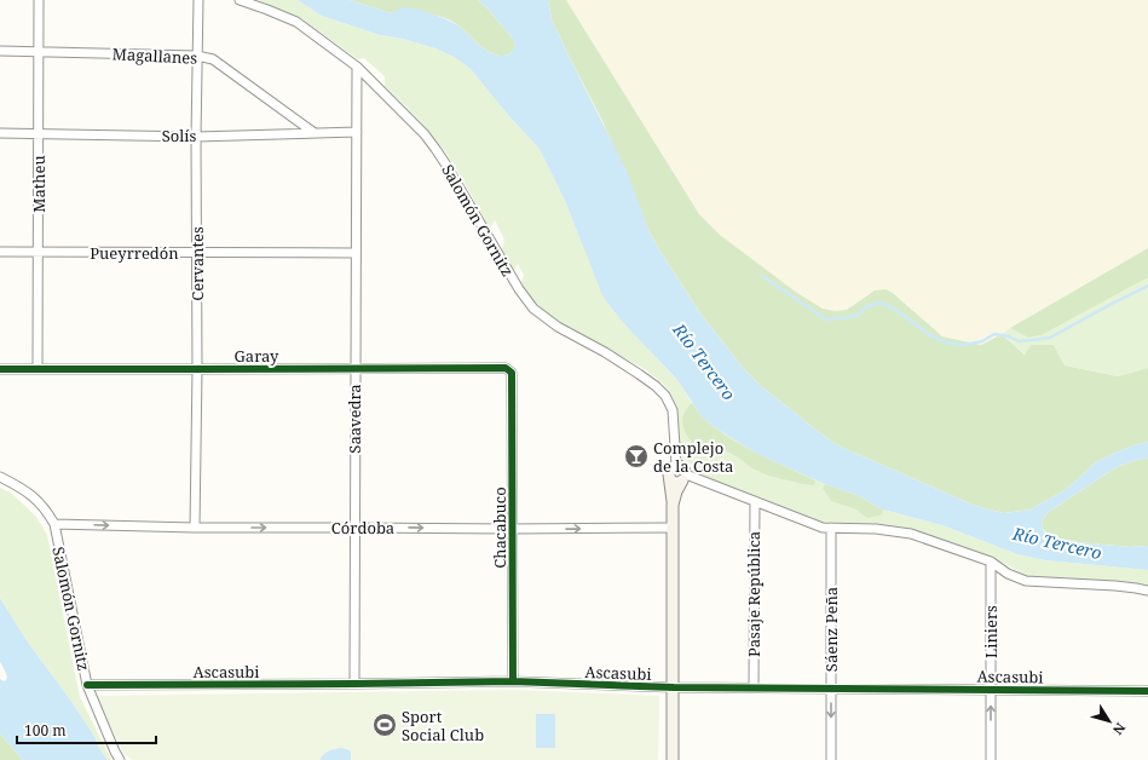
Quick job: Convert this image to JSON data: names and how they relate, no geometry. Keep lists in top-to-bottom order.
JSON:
{
  "streets": {
    "street": [
      "Magallanes",
      "Solís",
      "Matheu",
      "Salomón Gornitz",
      "Pueyrredón",
      "Cervantes",
      "Garay",
      "Saavedra",
      "Córdoba",
      "Chacabuco",
      "Pasaje República",
      "Sáenz Peña",
      "Liniers",
      "Ascasubi"
    ]
  },
  "crossings": [
    ["Magallanes", "Solís"],
    ["Magallanes", "Matheu"],
    ["Magallanes", "Cervantes"],
    ["Solís", "Matheu"],
    ["Solís", "Cervantes"],
    ["Solís", "Saavedra"],
    ["Matheu", "Pueyrredón"],
    ["Matheu", "Garay"],
    ["Salomón Gornitz", "Saavedra"],
    ["Salomón Gornitz", "Córdoba"],
    ["Salomón Gornitz", "Ascasubi"],
    ["Pueyrredón", "Cervantes"],
    ["Pueyrredón", "Saavedra"],
    ["Cervantes", "Garay"],
    ["Cervantes", "Córdoba"],
    ["Garay", "Saavedra"],
    ["Garay", "Chacabuco"],
    ["Saavedra", "Córdoba"],
    ["Saavedra", "Ascasubi"],
    ["Córdoba", "Chacabuco"],
    ["Chacabuco", "Ascasubi"],
    ["Pasaje República", "Ascasubi"],
    ["Sáenz Peña", "Ascasubi"],
    ["Liniers", "Ascasubi"]
  ],
  "one_way": ["Córdoba", "Liniers"],
  "water": ["Río Tercero"],
  "places": {
    "bar": ["Complejo de la Costa"],
    "sports": ["Sport Social Club"]
  },
  "scale_bar": "100 m",
  "north": "bottom right"
}
